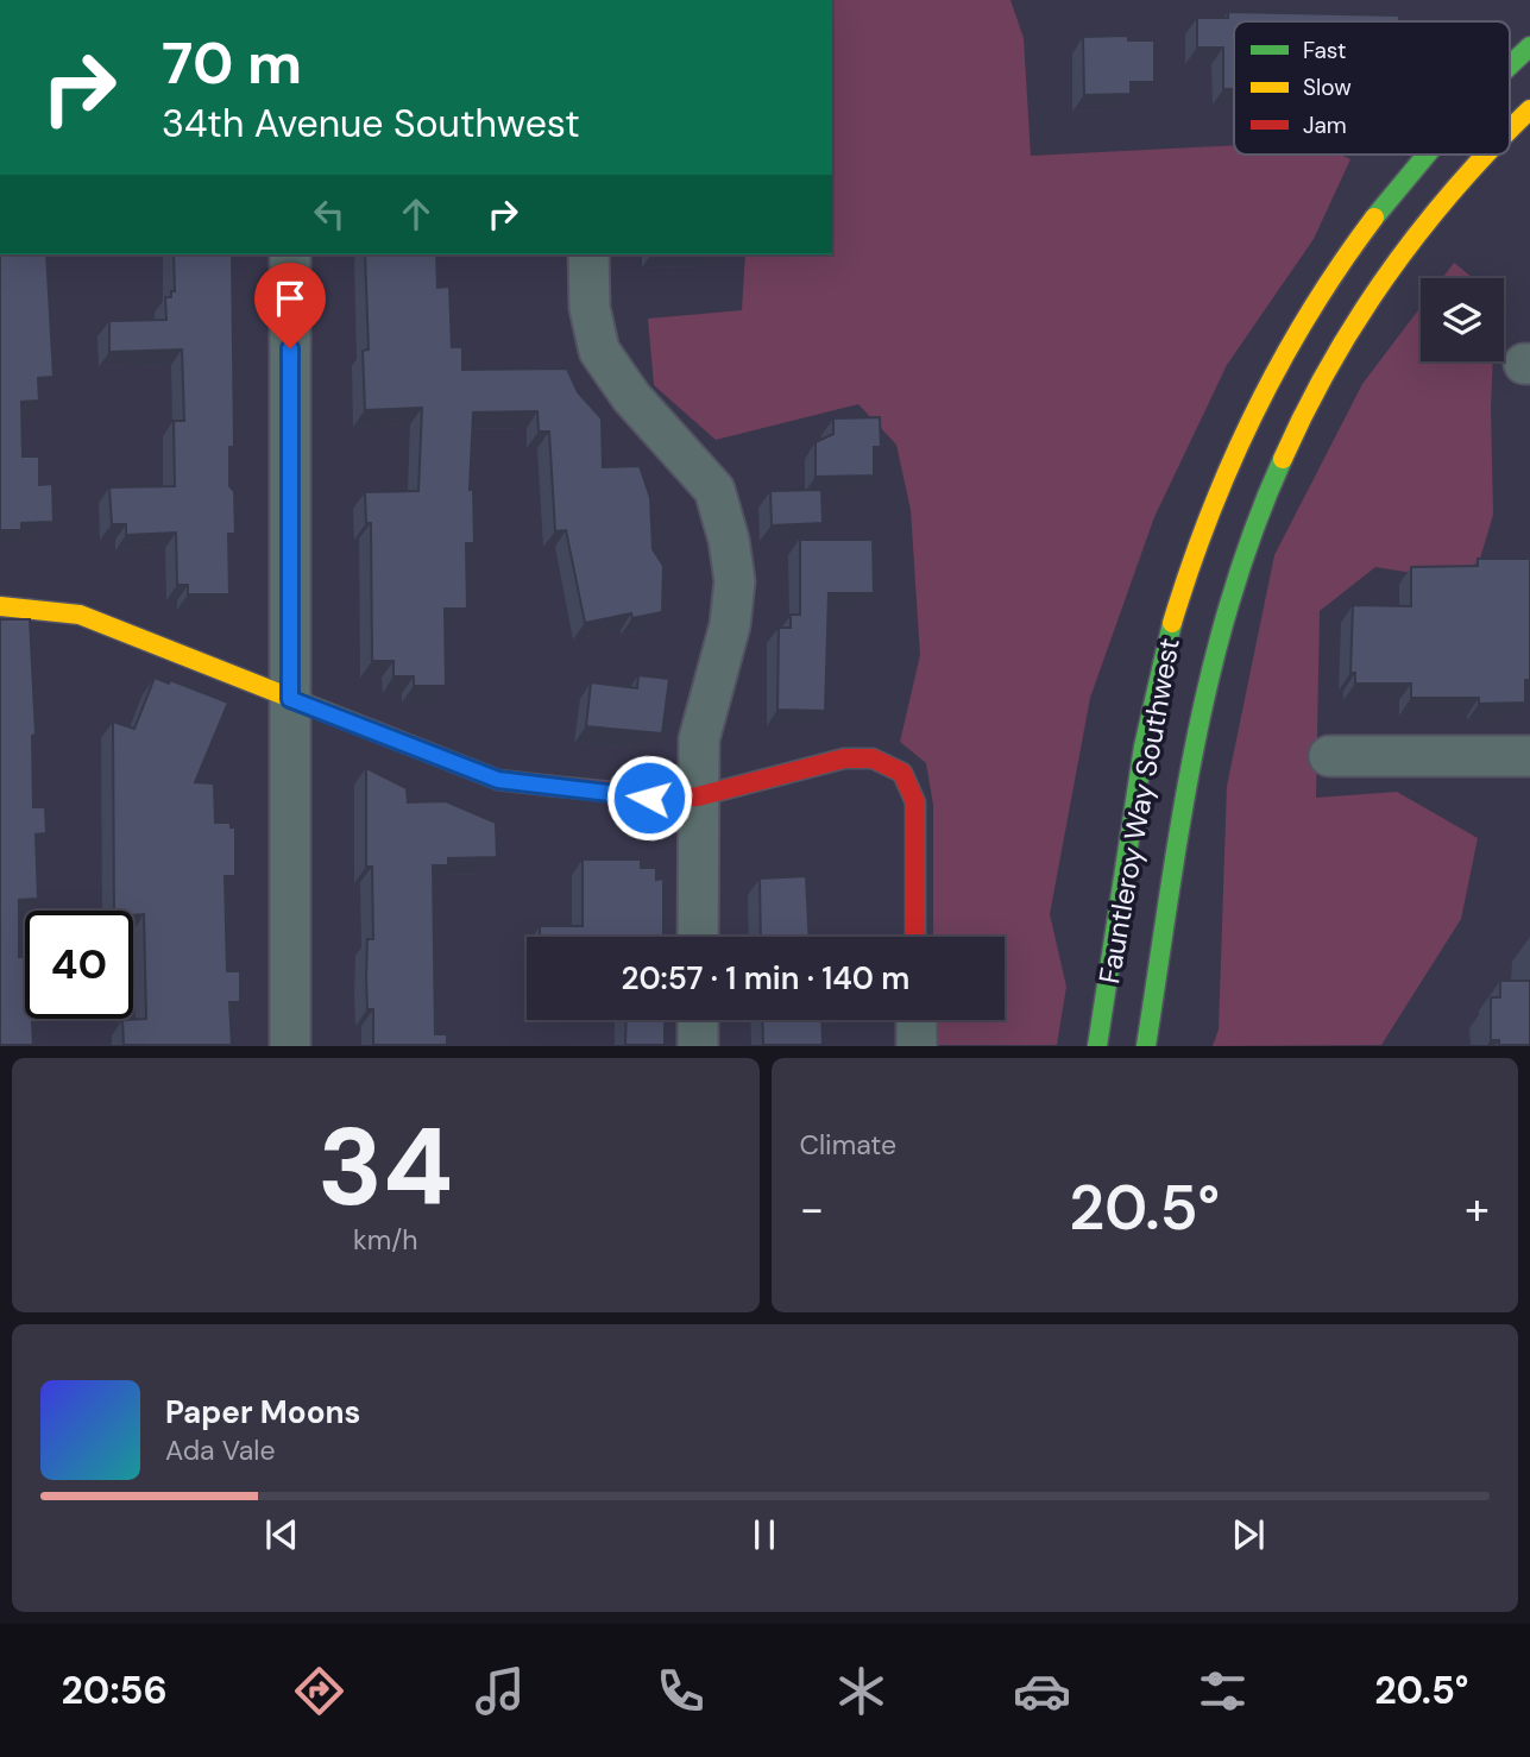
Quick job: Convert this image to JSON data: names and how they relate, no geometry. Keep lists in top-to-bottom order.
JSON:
{
  "streets": {
    "main road": ["Fauntleroy Way Southwest"]
  },
  "legend": ["Fast", "Slow", "Jam"],
  "page": {
    "turn": ["70 m", "34th Avenue Southwest"],
    "limit": "40",
    "trip": "20:57 · 1 min · 140 m",
    "tile": [
      ["34", "km/h"],
      "Climate"
    ],
    "heat": ["−", "20.5°", "+"],
    "song": ["Paper Moons", "Ada Vale"],
    "tabs": ["20:56", "20.5°"]
  }
}
